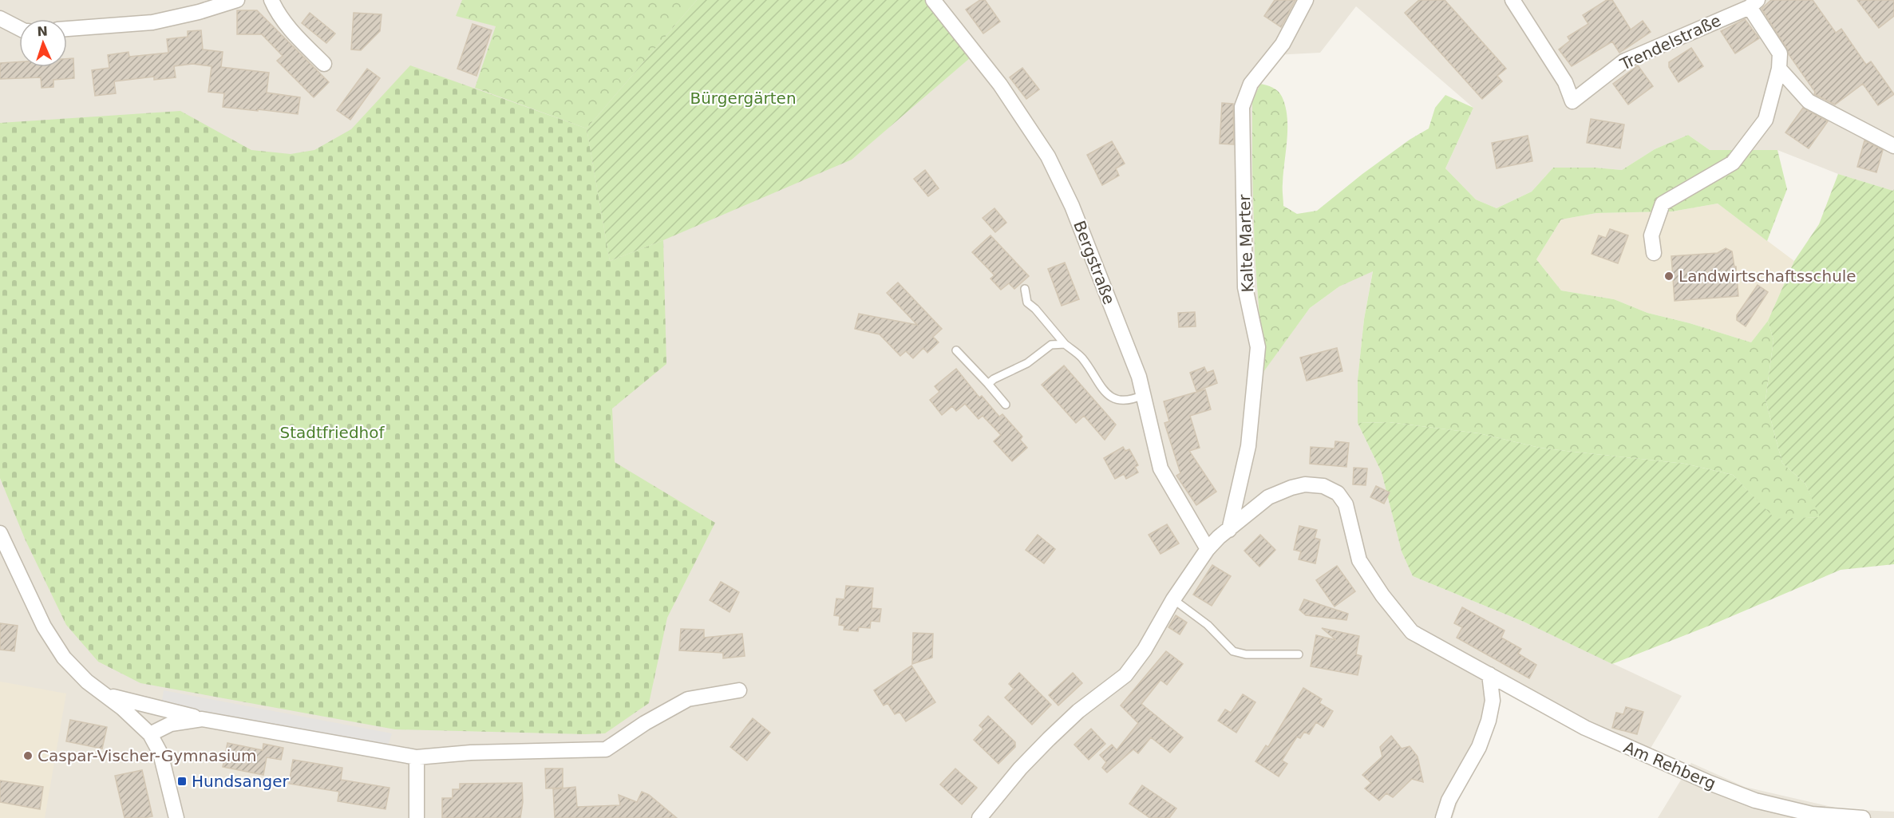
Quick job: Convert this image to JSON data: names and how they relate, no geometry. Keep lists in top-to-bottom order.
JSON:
{
  "streets": {
    "street": [
      "Trendelstraße",
      "Kalte Marter",
      "Bergstraße",
      "Am Rehberg"
    ]
  },
  "crossings": [
    ["Kalte Marter", "Am Rehberg"],
    ["Bergstraße", "Am Rehberg"]
  ],
  "parks": ["Bürgergärten", "Stadtfriedhof"],
  "places": {
    "other": ["Landwirtschaftsschule", "Caspar-Vischer-Gymnasium"],
    "transit": ["Hundsanger"]
  },
  "north": "top"
}
